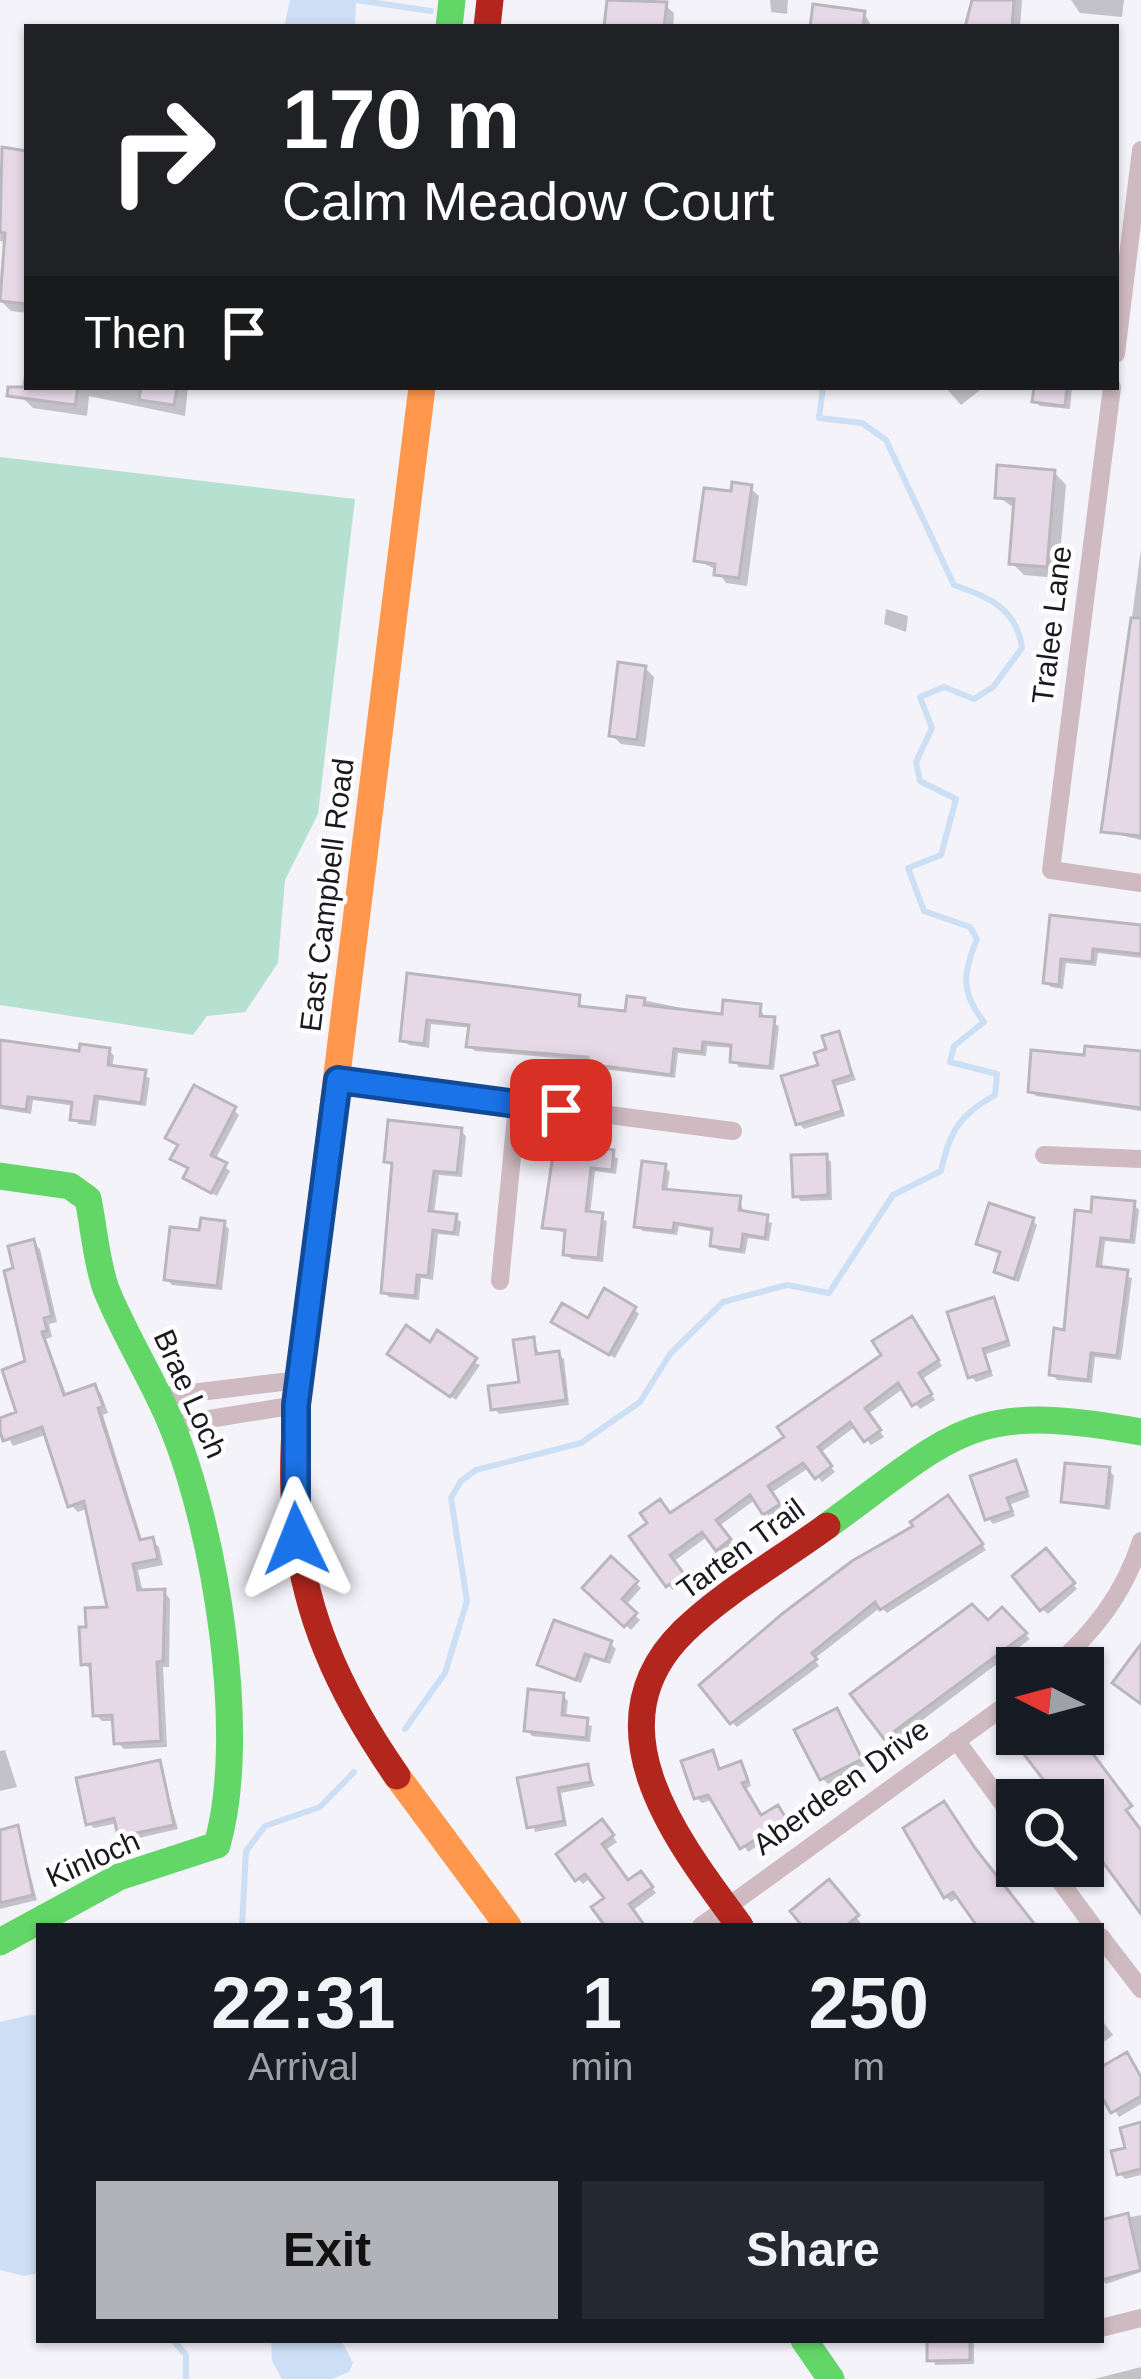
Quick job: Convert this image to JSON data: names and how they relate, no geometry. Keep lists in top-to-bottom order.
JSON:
{
  "streets": {
    "street": [
      "Tralee Lane",
      "East Campbell Road",
      "Brae Loch",
      "Tarten Trail",
      "Aberdeen Drive",
      "Kinloch"
    ]
  },
  "crossings": [
    ["Brae Loch", "Kinloch"],
    ["Tarten Trail", "Aberdeen Drive"]
  ],
  "north": "left",
  "page": {
    "turn": ["170 m", "Calm Meadow Court"],
    "then": "Then",
    "eta": [
      "22:31",
      "Arrival",
      "1",
      "min",
      "250",
      "m"
    ],
    "buttons": ["Exit", "Share"]
  }
}
